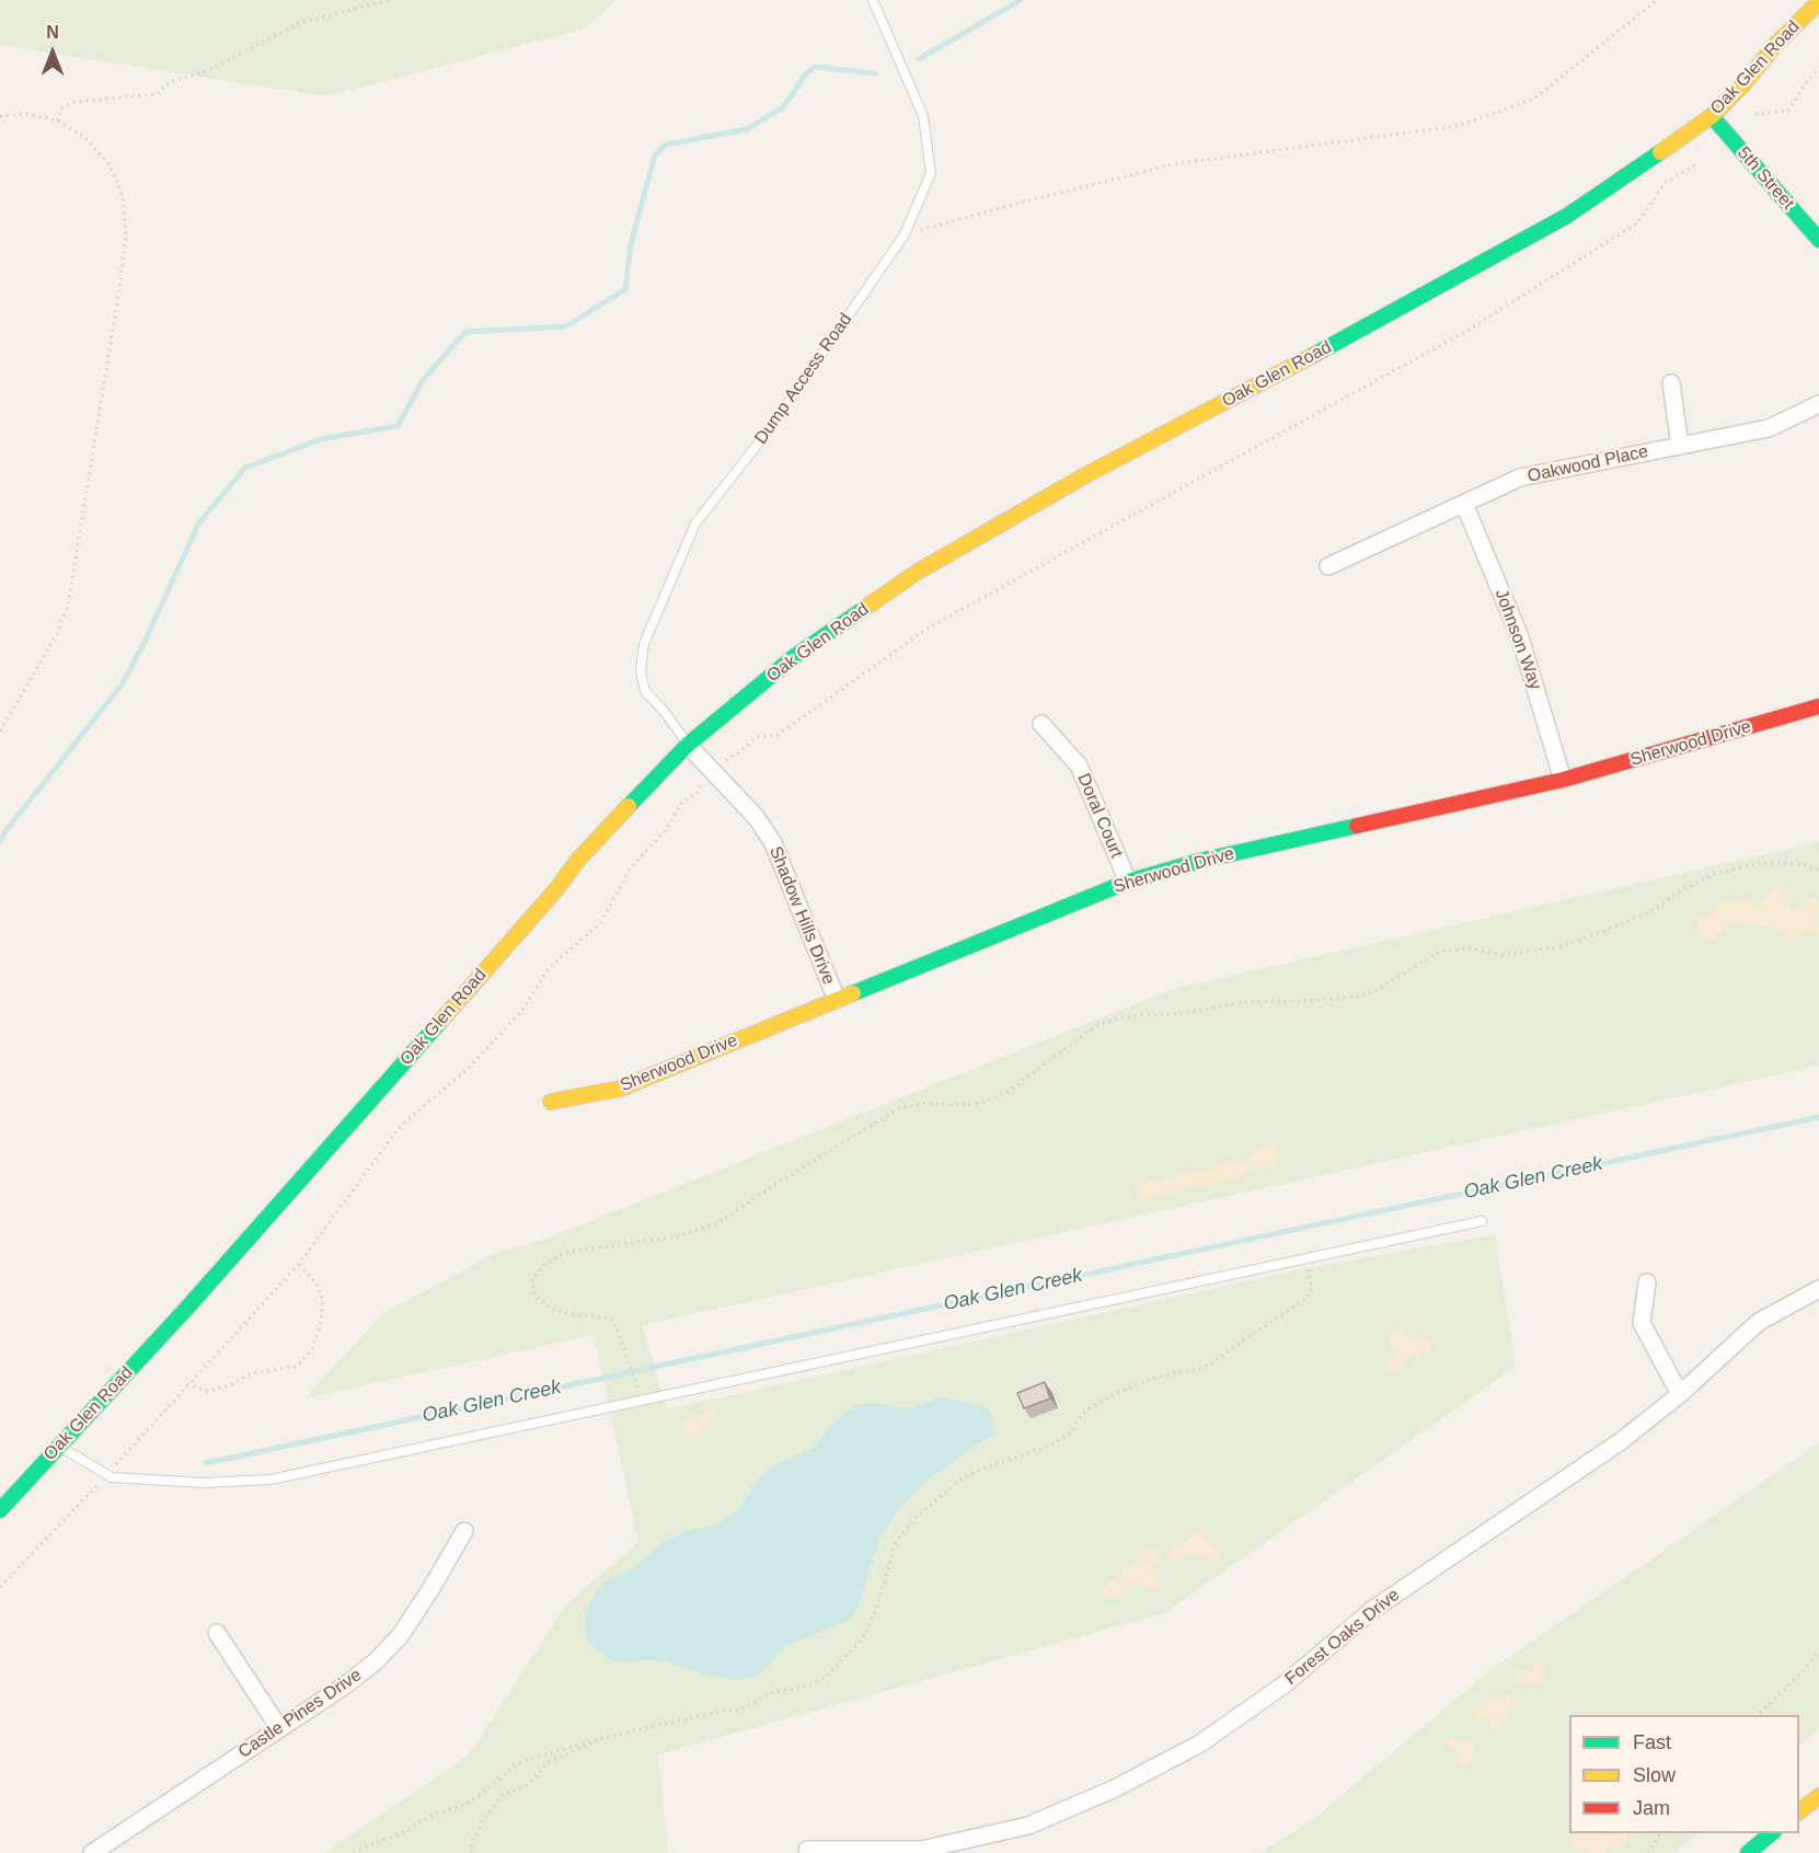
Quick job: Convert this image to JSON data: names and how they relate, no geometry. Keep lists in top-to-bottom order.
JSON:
{
  "streets": {
    "main road": ["Oak Glen Road", "5th Street", "Sherwood Drive"],
    "street": [
      "Oakwood Place",
      "Johnson Way",
      "Doral Court",
      "Shadow Hills Drive",
      "Forest Oaks Drive",
      "Castle Pines Drive"
    ],
    "lane": ["Dump Access Road"]
  },
  "crossings": [
    ["Oak Glen Road", "5th Street"],
    ["Oak Glen Road", "Dump Access Road"],
    ["Oak Glen Road", "Shadow Hills Drive"],
    ["Dump Access Road", "Shadow Hills Drive"],
    ["Oakwood Place", "Johnson Way"],
    ["Johnson Way", "Sherwood Drive"],
    ["Sherwood Drive", "Doral Court"],
    ["Sherwood Drive", "Shadow Hills Drive"]
  ],
  "water": ["Oak Glen Creek"],
  "legend": ["Fast", "Slow", "Jam"],
  "north": "top"
}
